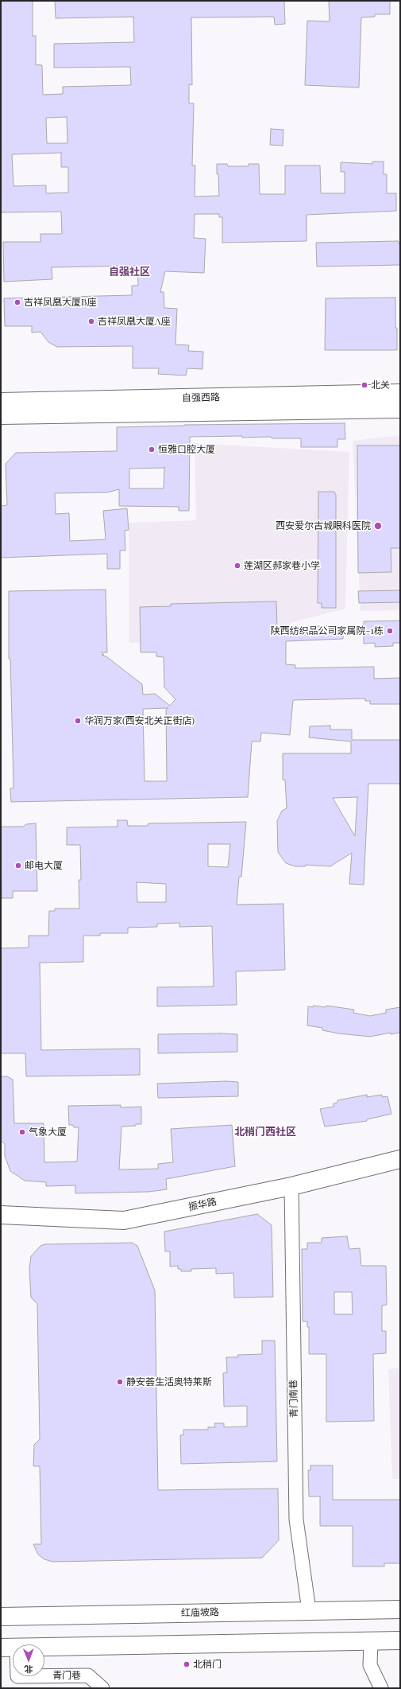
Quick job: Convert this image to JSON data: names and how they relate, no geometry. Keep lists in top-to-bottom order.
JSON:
{
  "streets": {
    "main road": ["自强西路", "振华路", "红庙坡路"],
    "street": ["青门南巷", "青门巷"]
  },
  "crossings": [
    ["振华路", "青门南巷"],
    ["青门南巷", "红庙坡路"]
  ],
  "districts": ["自强社区", "北稍门西社区"],
  "places": [
    "吉祥凤凰大厦B座",
    "吉祥凤凰大厦A座",
    "北关",
    "恒雅口腔大厦",
    "西安爱尔古城眼科医院",
    "莲湖区郝家巷小学",
    "陕西纺织品公司家属院-1栋",
    "华润万家(西安北关正街店)",
    "邮电大厦",
    "气象大厦",
    "静安荟生活奥特莱斯",
    "北稍门"
  ],
  "north": "bottom"
}
